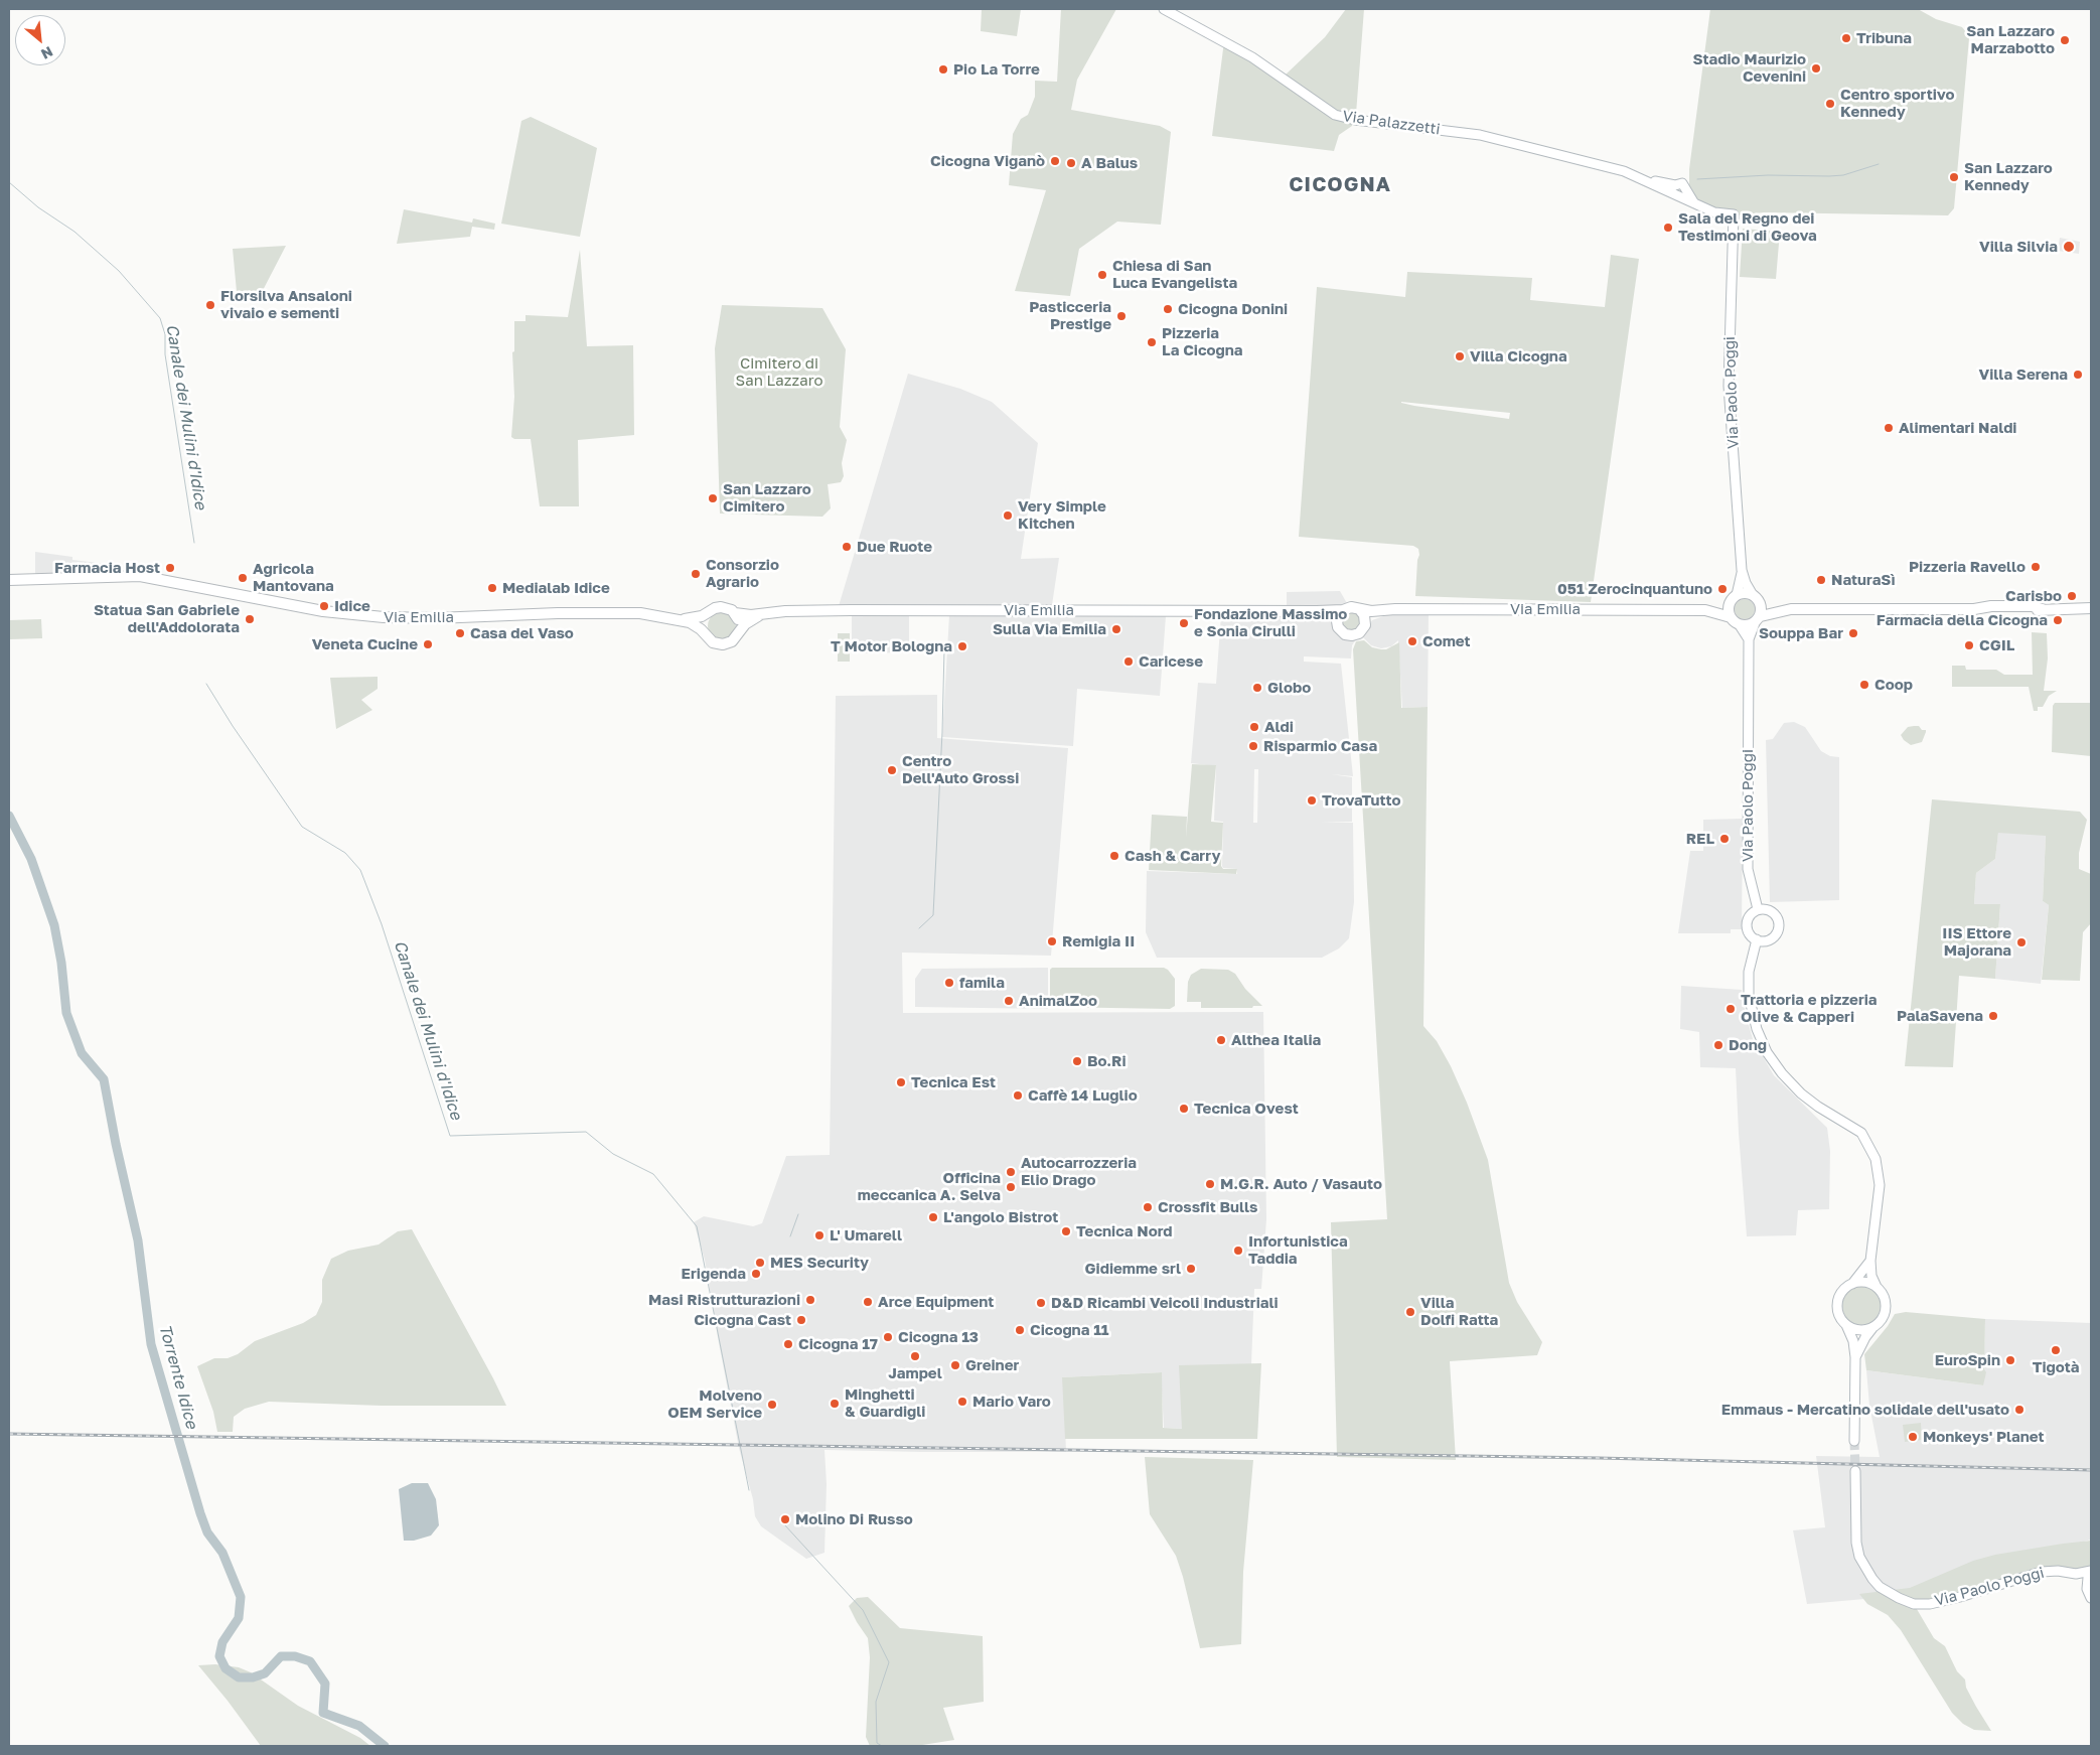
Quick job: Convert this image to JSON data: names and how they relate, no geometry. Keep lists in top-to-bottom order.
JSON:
{
  "streets": {
    "main road": ["Via Palazzetti", "Via Paolo Poggi", "Via Emilia"]
  },
  "crossings": [
    ["Via Palazzetti", "Via Paolo Poggi"],
    ["Via Paolo Poggi", "Via Emilia"]
  ],
  "districts": ["CICOGNA"],
  "water": ["Canale dei Mulini d'Idice", "Torrente Idice"],
  "parks": ["Cimitero di San Lazzaro"],
  "places": [
    "Tribuna",
    "San Lazzaro Marzabotto",
    "Stadio Maurizio Cevenini",
    "Pio La Torre",
    "Centro sportivo Kennedy",
    "Cicogna Viganò",
    "A Balus",
    "San Lazzaro Kennedy",
    "Sala del Regno dei Testimoni di Geova",
    "Villa Silvia",
    "Chiesa di San Luca Evangelista",
    "Florsilva Ansaloni vivaio e sementi",
    "Cicogna Donini",
    "Pasticceria Prestige",
    "Pizzeria La Cicogna",
    "Villa Cicogna",
    "Villa Serena",
    "Alimentari Naldi",
    "San Lazzaro Cimitero",
    "Very Simple Kitchen",
    "Due Ruote",
    "Pizzeria Ravello",
    "Farmacia Host",
    "Consorzio Agrario",
    "Agricola Mantovana",
    "NaturaSì",
    "Medialab Idice",
    "051 Zerocinquantuno",
    "Carisbo",
    "Idice",
    "Statua San Gabriele dell'Addolorata",
    "Farmacia della Cicogna",
    "Fondazione Massimo e Sonia Cirulli",
    "Sulla Via Emilia",
    "Casa del Vaso",
    "Souppa Bar",
    "Comet",
    "Veneta Cucine",
    "CGIL",
    "T Motor Bologna",
    "Caricese",
    "Coop",
    "Globo",
    "Aldi",
    "Risparmio Casa",
    "Centro Dell'Auto Grossi",
    "TrovaTutto",
    "REL",
    "Cash & Carry",
    "Remigia II",
    "IIS Ettore Majorana",
    "famila",
    "AnimalZoo",
    "Trattoria e pizzeria Olive & Capperi",
    "PalaSavena",
    "Althea Italia",
    "Dong",
    "Bo.Ri",
    "Tecnica Est",
    "Caffè 14 Luglio",
    "Tecnica Ovest",
    "Autocarrozzeria Elio Drago",
    "M.G.R. Auto / Vasauto",
    "Officina meccanica A. Selva",
    "Crossfit Bulls",
    "L'angolo Bistrot",
    "Tecnica Nord",
    "L' Umarell",
    "Infortunistica Taddia",
    "MES Security",
    "Gidiemme srl",
    "Erigenda",
    "Masi Ristrutturazioni",
    "Arce Equipment",
    "D&D Ricambi Veicoli Industriali",
    "Villa Dolfi Ratta",
    "Cicogna Cast",
    "Cicogna 11",
    "Cicogna 13",
    "Cicogna 17",
    "Tigotà",
    "Jampel",
    "EuroSpin",
    "Greiner",
    "Mario Varo",
    "Minghetti & Guardigli",
    "Molveno OEM Service",
    "Emmaus - Mercatino solidale dell'usato",
    "Monkeys' Planet",
    "Molino Di Russo"
  ],
  "north": "bottom right"
}
